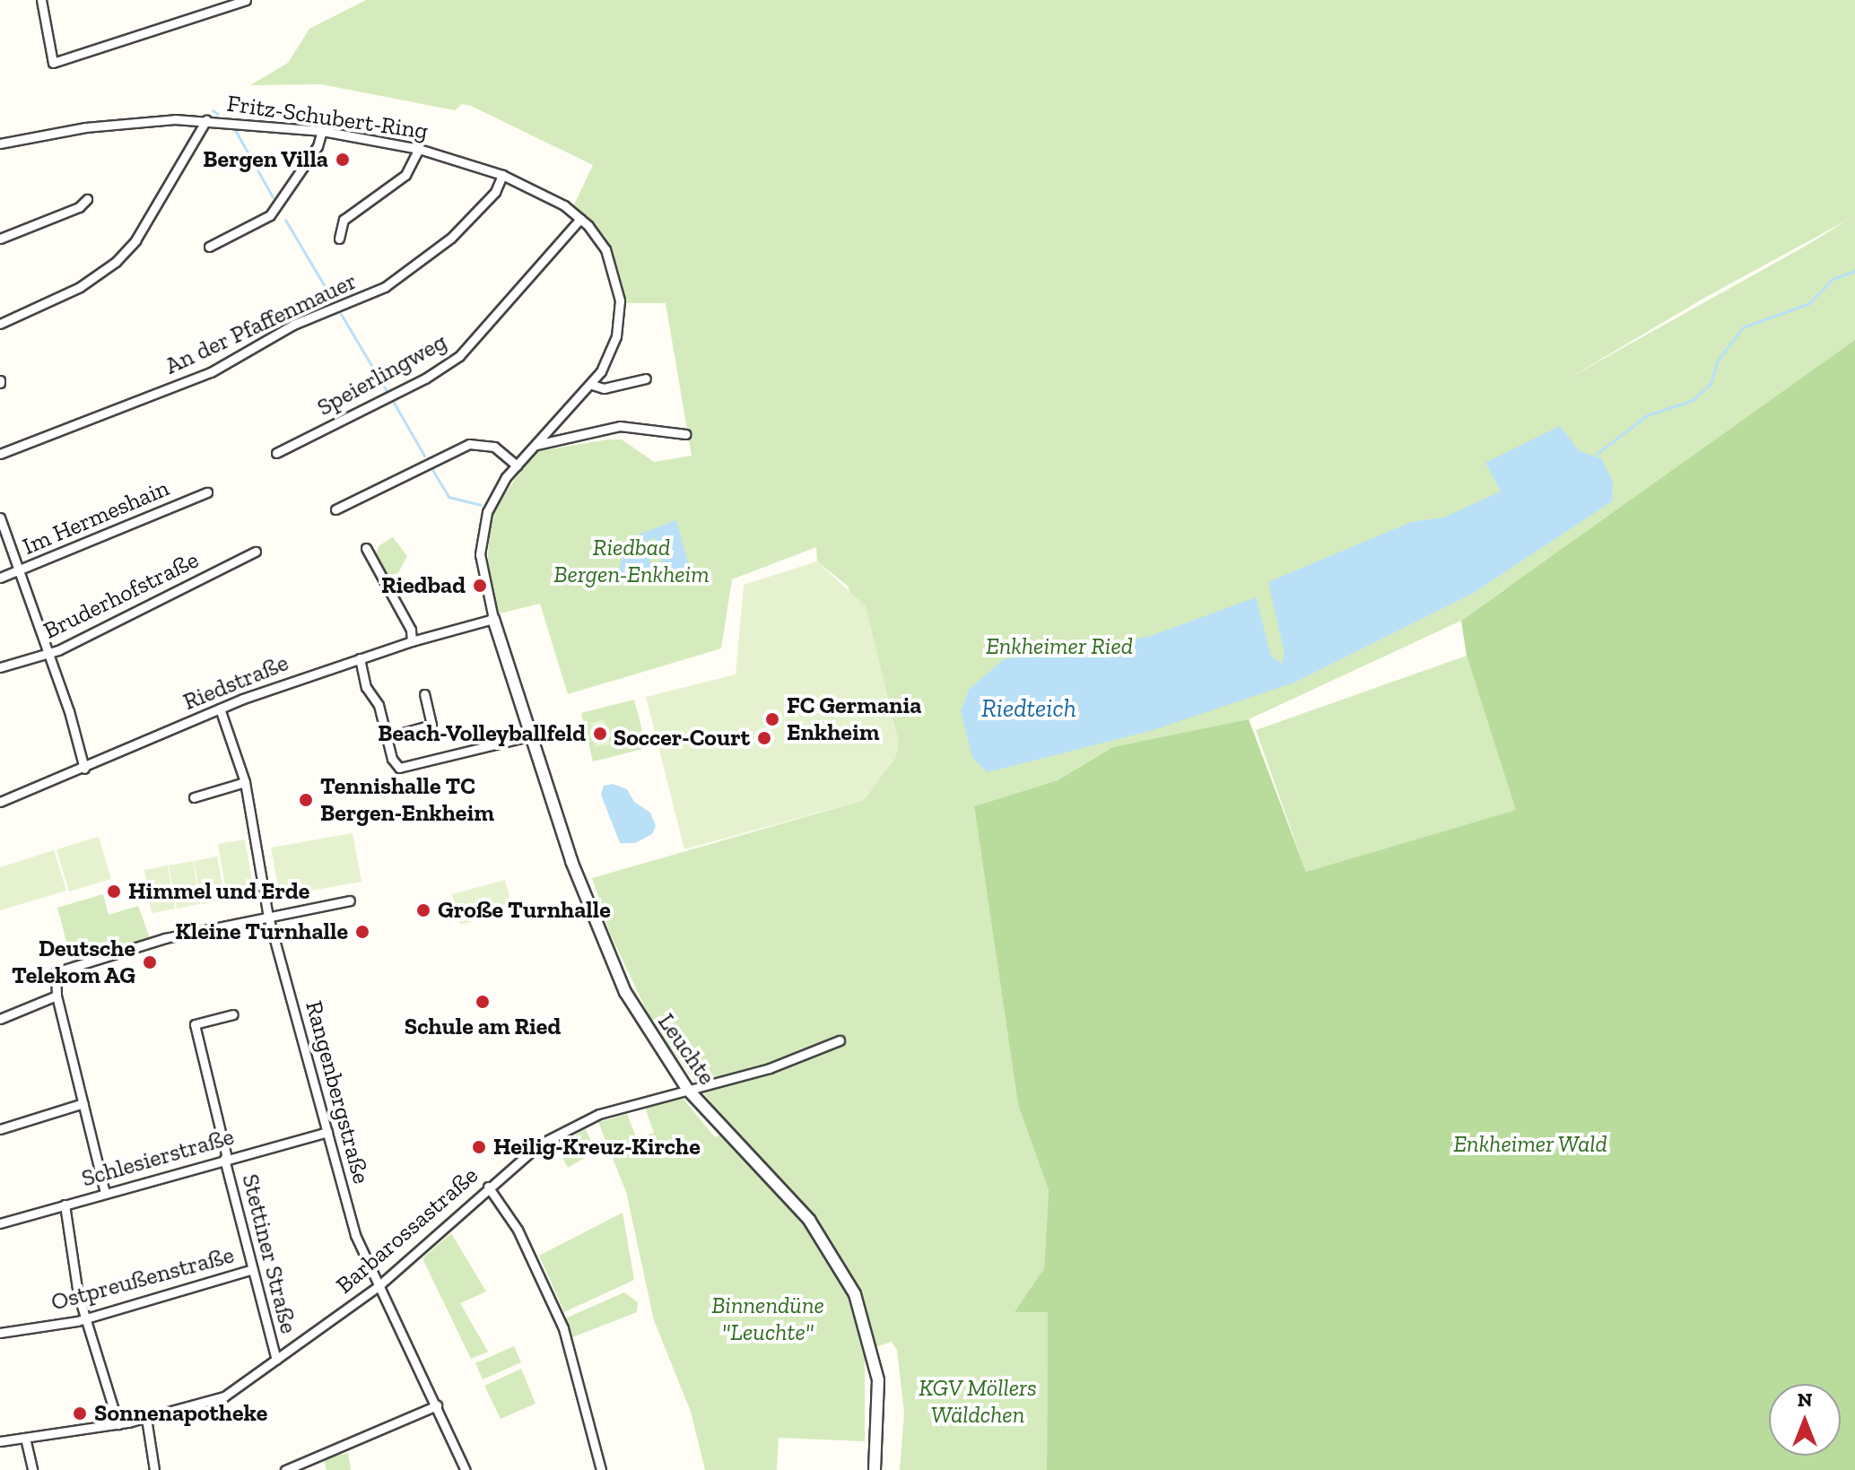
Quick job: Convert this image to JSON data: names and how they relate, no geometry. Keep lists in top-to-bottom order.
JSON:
{
  "streets": {
    "street": [
      "Fritz-Schubert-Ring",
      "An der Pfaffenmauer",
      "Speierlingweg",
      "Im Hermeshain",
      "Bruderhofstraße",
      "Riedstraße",
      "Leuchte",
      "Rangenbergstraße",
      "Schlesierstraße",
      "Barbarossastraße",
      "Stettiner Straße",
      "Ostpreußenstraße"
    ]
  },
  "crossings": [
    ["Fritz-Schubert-Ring", "An der Pfaffenmauer"],
    ["Fritz-Schubert-Ring", "Speierlingweg"],
    ["Fritz-Schubert-Ring", "Riedstraße"],
    ["Fritz-Schubert-Ring", "Leuchte"],
    ["Riedstraße", "Leuchte"],
    ["Riedstraße", "Rangenbergstraße"],
    ["Leuchte", "Barbarossastraße"],
    ["Rangenbergstraße", "Schlesierstraße"],
    ["Rangenbergstraße", "Barbarossastraße"],
    ["Schlesierstraße", "Stettiner Straße"],
    ["Barbarossastraße", "Stettiner Straße"],
    ["Stettiner Straße", "Ostpreußenstraße"]
  ],
  "water": ["Riedteich"],
  "parks": [
    "Riedbad Bergen-Enkheim",
    "Enkheimer Ried",
    "Enkheimer Wald",
    "Binnendüne \"Leuchte\"",
    "KGV Möllers Wäldchen"
  ],
  "places": [
    "Bergen Villa",
    "Riedbad",
    "FC Germania Enkheim",
    "Beach-Volleyballfeld",
    "Soccer-Court",
    "Tennishalle TC Bergen-Enkheim",
    "Himmel und Erde",
    "Große Turnhalle",
    "Kleine Turnhalle",
    "Deutsche Telekom AG",
    "Schule am Ried",
    "Heilig-Kreuz-Kirche",
    "Sonnenapotheke"
  ],
  "north": "top"
}
